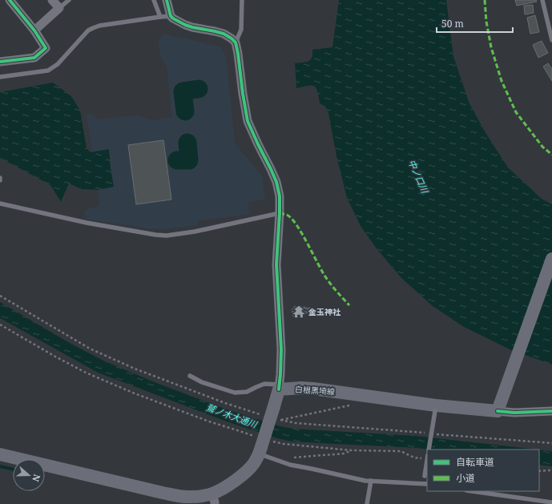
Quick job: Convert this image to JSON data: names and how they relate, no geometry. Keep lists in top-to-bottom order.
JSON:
{
  "streets": {
    "main road": ["白根黒埼線"]
  },
  "water": ["中ノ口川", "鷲ノ木大通川"],
  "places": {
    "temple": ["金玉神社"]
  },
  "legend": ["自転車道", "小道"],
  "scale_bar": "50 m",
  "north": "right"
}
